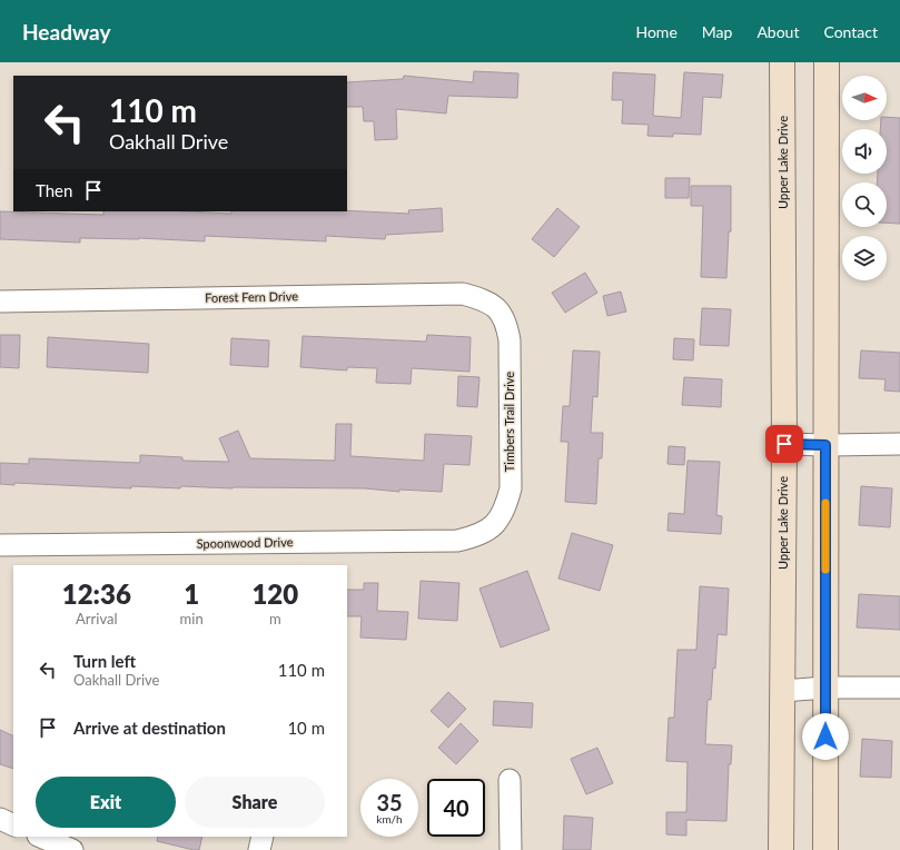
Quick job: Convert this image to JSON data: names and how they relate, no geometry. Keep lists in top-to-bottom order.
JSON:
{
  "streets": {
    "street": [
      "Upper Lake Drive",
      "Forest Fern Drive",
      "Timbers Trail Drive",
      "Spoonwood Drive"
    ]
  },
  "crossings": [
    ["Forest Fern Drive", "Timbers Trail Drive"],
    ["Timbers Trail Drive", "Spoonwood Drive"]
  ],
  "north": "right",
  "page": {
    "header": "Headway",
    "nav": [
      "Home",
      "Map",
      "About",
      "Contact"
    ],
    "turn": ["110 m", "Oakhall Drive"],
    "then": "Then",
    "eta": [
      "12:36",
      "Arrival",
      "1",
      "min",
      "120",
      "m"
    ],
    "list": [
      {
        "name": "Turn left",
        "note": "Oakhall Drive",
        "value": "110 m"
      },
      {
        "name": "Arrive at destination",
        "value": "10 m"
      }
    ],
    "buttons": ["Exit", "Share"],
    "speed": "35 km/h",
    "limit": "40"
  }
}
